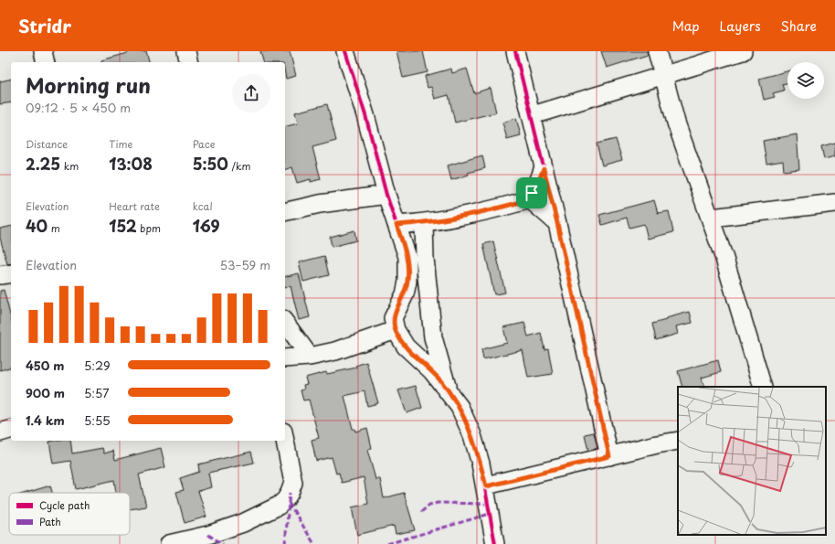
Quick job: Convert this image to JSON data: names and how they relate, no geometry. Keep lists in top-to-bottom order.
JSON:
{
  "legend": ["Cycle path", "Path"],
  "page": {
    "header": "Stridr",
    "nav": ["Map", "Layers", "Share"],
    "heading": ["Morning run", "09:12 · 5 × 450 m"],
    "stats": [
      ["Distance", "2.25 km"],
      ["Time", "13:08"],
      ["Pace", "5:50 /km"],
      ["Elevation", "40 m"],
      ["Heart rate", "152 bpm"],
      ["kcal", "169"]
    ],
    "chart": ["Elevation", "53–59 m"],
    "list": [
      {
        "name": "450 m",
        "note": "5:29"
      },
      {
        "name": "900 m",
        "note": "5:57"
      },
      {
        "name": "1.4 km",
        "note": "5:55"
      }
    ]
  }
}
